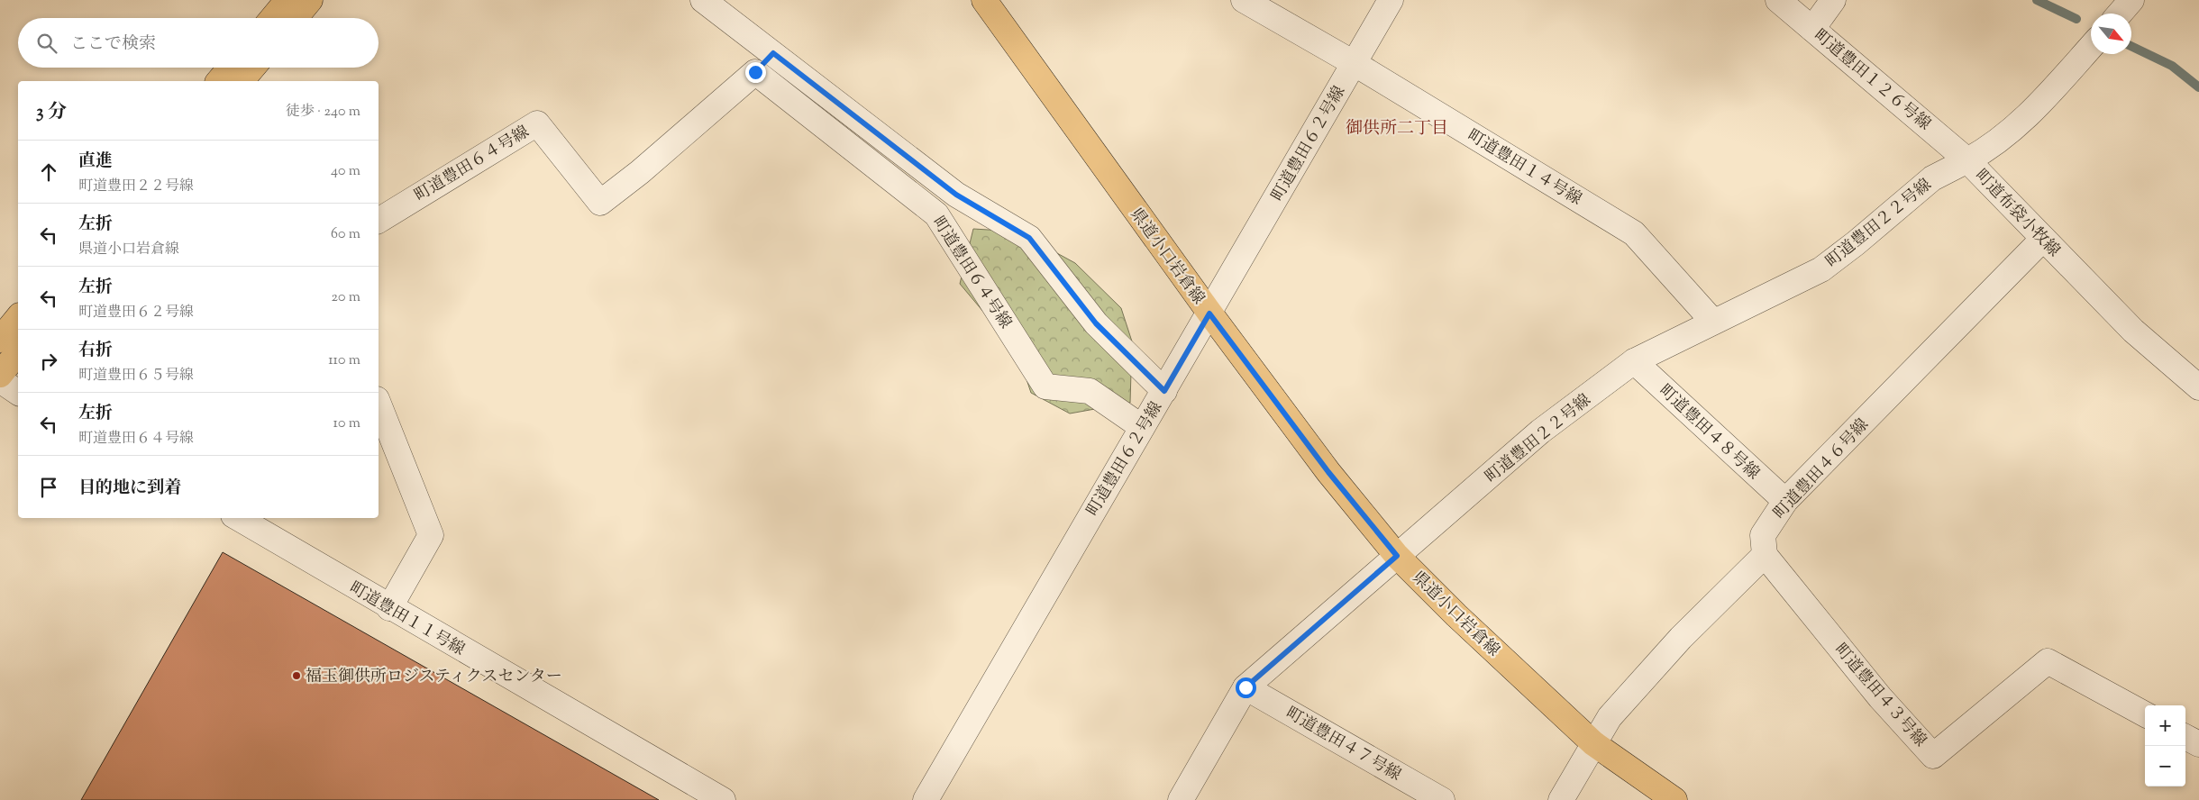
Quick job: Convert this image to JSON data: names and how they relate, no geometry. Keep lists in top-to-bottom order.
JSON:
{
  "streets": {
    "main road": ["県道小口岩倉線"],
    "street": [
      "町道豊田１２６号線",
      "町道豊田６２号線",
      "町道豊田６４号線",
      "町道豊田１４号線",
      "町道布袋小牧線",
      "町道豊田２２号線",
      "町道豊田４８号線",
      "町道豊田４６号線",
      "町道豊田１１号線",
      "町道豊田４３号線",
      "町道豊田４７号線"
    ]
  },
  "crossings": [
    ["町道豊田１２６号線", "町道布袋小牧線"],
    ["町道豊田１２６号線", "町道豊田２２号線"],
    ["町道豊田６２号線", "町道豊田６４号線"],
    ["町道豊田６２号線", "町道豊田１４号線"],
    ["町道豊田６２号線", "県道小口岩倉線"],
    ["町道豊田１４号線", "町道豊田２２号線"],
    ["町道布袋小牧線", "町道豊田２２号線"],
    ["町道布袋小牧線", "町道豊田４６号線"],
    ["町道豊田２２号線", "県道小口岩倉線"],
    ["町道豊田２２号線", "町道豊田４８号線"],
    ["町道豊田２２号線", "町道豊田４７号線"],
    ["町道豊田４８号線", "町道豊田４６号線"],
    ["町道豊田４６号線", "町道豊田４３号線"]
  ],
  "districts": ["御供所二丁目"],
  "places": ["福玉御供所ロジスティクスセンター"],
  "north": "bottom right",
  "page": {
    "search": "ここで検索",
    "heading": ["3 分", "徒歩 · 240 m"],
    "list": [
      ["直進", "町道豊田２２号線", "40 m"],
      ["左折", "県道小口岩倉線", "60 m"],
      ["左折", "町道豊田６２号線", "20 m"],
      ["右折", "町道豊田６５号線", "110 m"],
      ["左折", "町道豊田６４号線", "10 m"],
      "目的地に到着"
    ],
    "map_buttons": ["+", "−"]
  }
}
